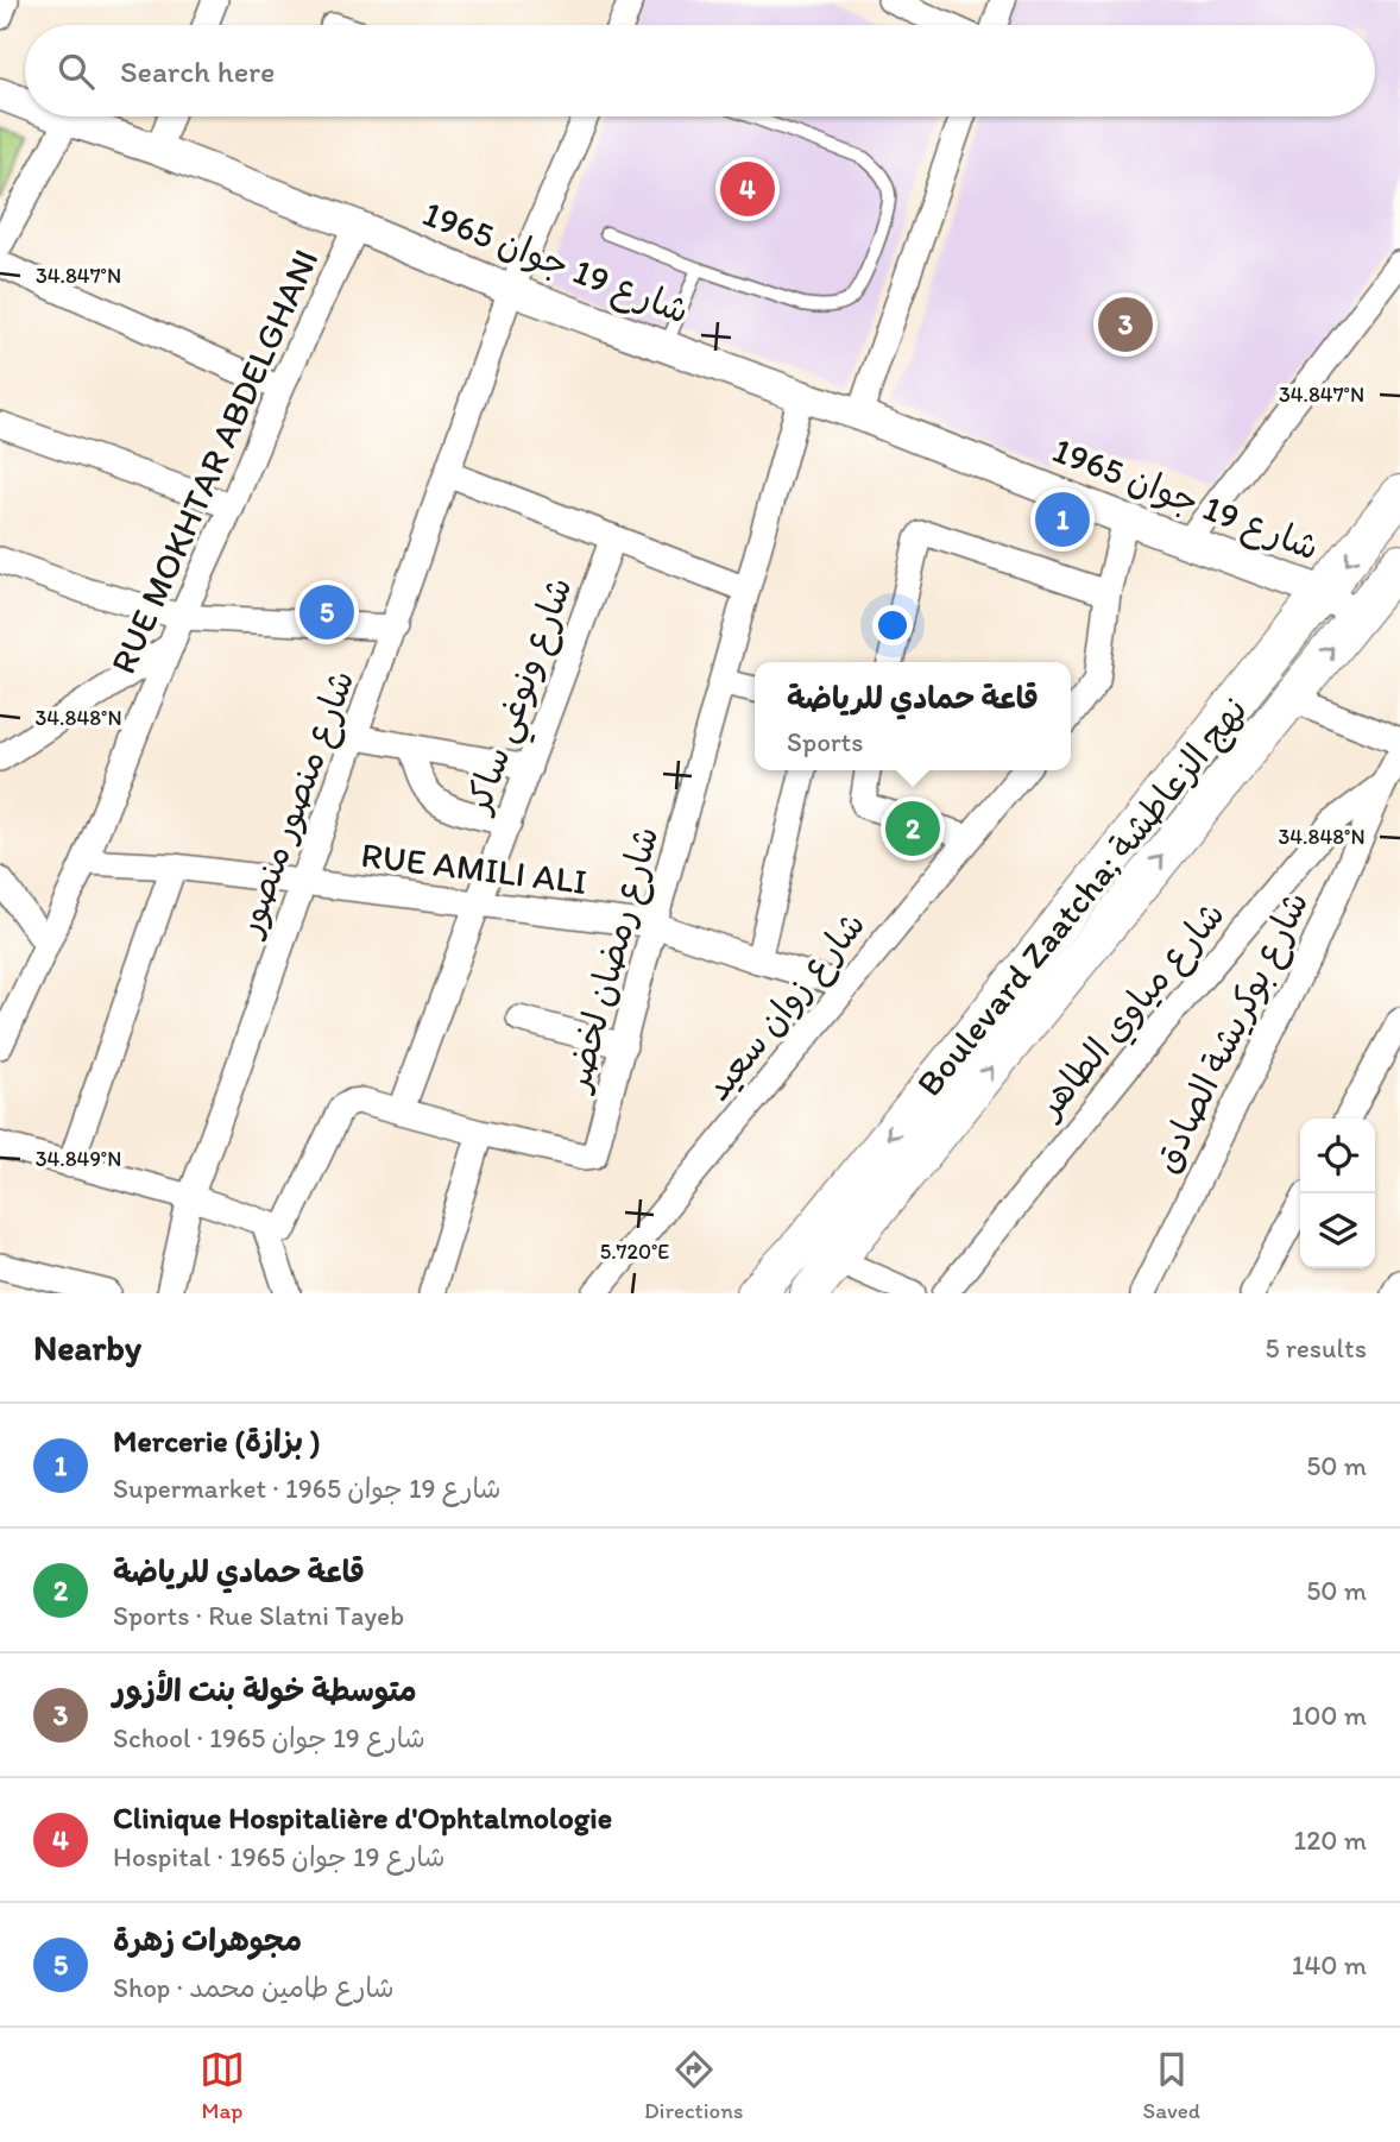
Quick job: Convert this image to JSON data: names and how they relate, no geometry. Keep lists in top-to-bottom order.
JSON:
{
  "streets": {
    "main road": ["Boulevard Zaatcha; نهج الزعاطشة"],
    "street": [
      "شارع 19 جوان 1965",
      "RUE MOKHTAR ABDELGHANI",
      "شارع ونوغي ساكر",
      "شارع منصور منصور",
      "RUE AMILI ALI",
      "شارع رمضان لخضر",
      "شارع زوان سعيد",
      "شارع مياوي الطاهر",
      "شارع بوكريشة الصادق"
    ]
  },
  "crossings": [
    ["شارع 19 جوان 1965", "RUE MOKHTAR ABDELGHANI"],
    ["شارع 19 جوان 1965", "شارع منصور منصور"],
    ["شارع 19 جوان 1965", "Boulevard Zaatcha; نهج الزعاطشة"],
    ["شارع 19 جوان 1965", "شارع رمضان لخضر"],
    ["RUE MOKHTAR ABDELGHANI", "RUE AMILI ALI"],
    ["شارع ونوغي ساكر", "RUE AMILI ALI"],
    ["شارع ونوغي ساكر", "شارع رمضان لخضر"],
    ["شارع منصور منصور", "RUE AMILI ALI"],
    ["RUE AMILI ALI", "شارع رمضان لخضر"],
    ["RUE AMILI ALI", "شارع زوان سعيد"],
    ["شارع مياوي الطاهر", "شارع بوكريشة الصادق"]
  ],
  "page": {
    "search": "Search here",
    "pins": [
      "4",
      "3",
      "1",
      "5",
      "2"
    ],
    "popup": ["قاعة حمادي للرياضة", "Sports"],
    "heading": ["Nearby", "5 results"],
    "list": [
      {
        "mark": "1",
        "name": "Mercerie (بزازة )",
        "note": "Supermarket · شارع 19 جوان 1965",
        "value": "50 m"
      },
      {
        "mark": "2",
        "name": "قاعة حمادي للرياضة",
        "note": "Sports · Rue Slatni Tayeb",
        "value": "50 m"
      },
      {
        "mark": "3",
        "name": "متوسطة خولة بنت الأزور",
        "note": "School · شارع 19 جوان 1965",
        "value": "100 m"
      },
      {
        "mark": "4",
        "name": "Clinique Hospitalière d'Ophtalmologie",
        "note": "Hospital · شارع 19 جوان 1965",
        "value": "120 m"
      },
      {
        "mark": "5",
        "name": "مجوهرات زهرة",
        "note": "Shop · شارع طامين محمد",
        "value": "140 m"
      }
    ],
    "nav": ["Map", "Directions", "Saved"]
  },
  "coordinates": [
    "34.847°N",
    "34.848°N",
    "34.849°N",
    "5.720°E"
  ]
}
